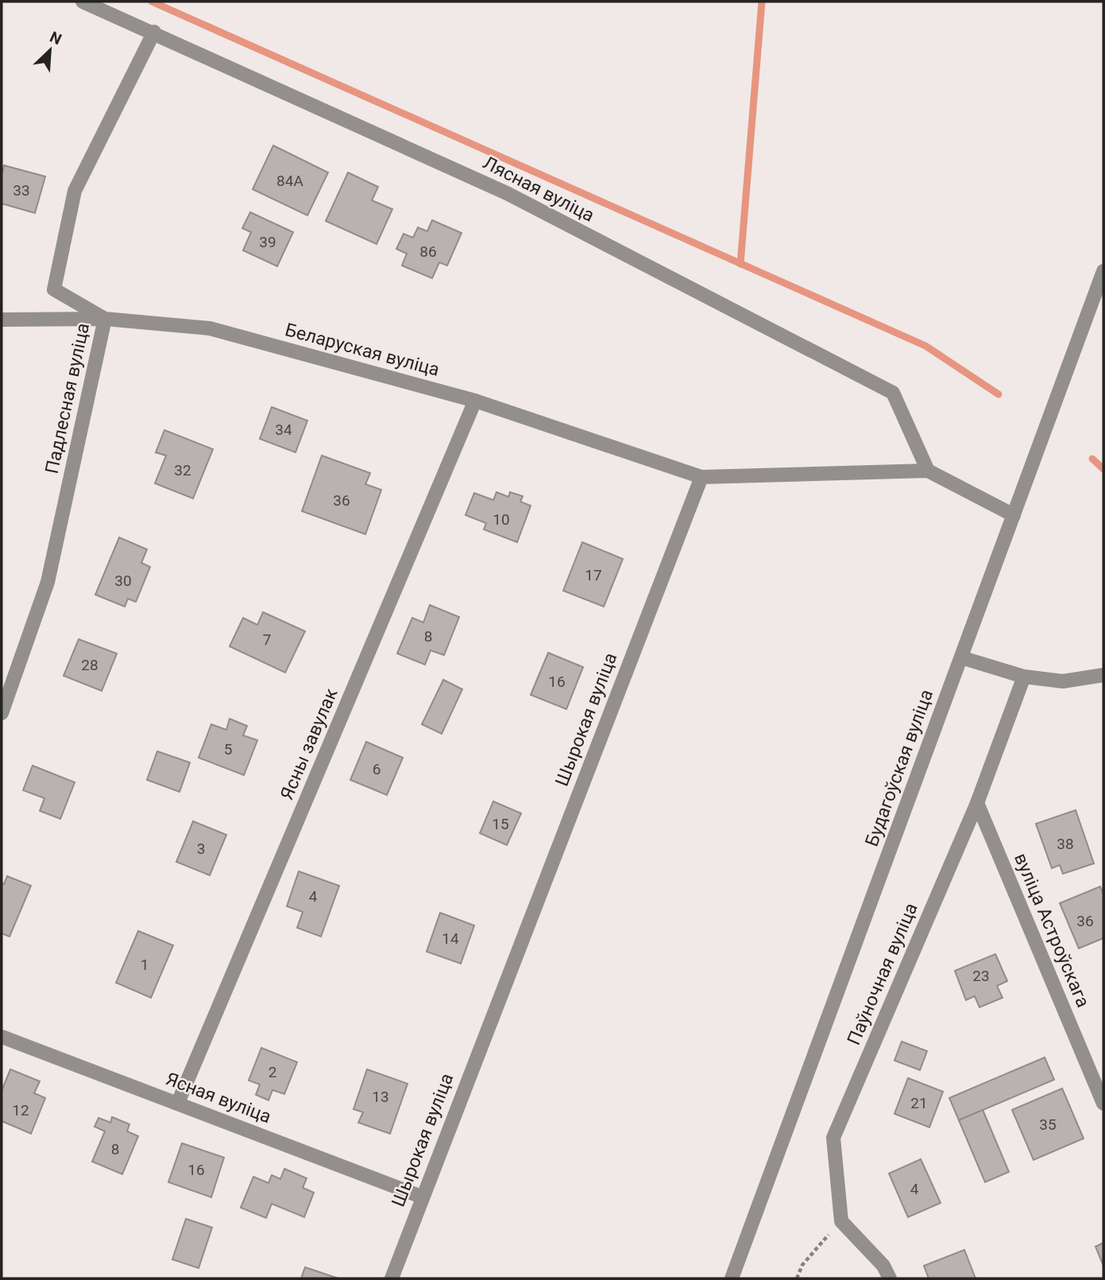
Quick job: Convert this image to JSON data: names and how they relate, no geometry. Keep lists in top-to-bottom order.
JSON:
{
  "streets": {
    "street": [
      "Лясная вуліца",
      "Беларуская вуліца",
      "Падлесная вуліца",
      "Шырокая вуліца",
      "Ясны завулак",
      "Будагоўская вуліца",
      "вуліца Астроўскага",
      "Паўночная вуліца",
      "Ясная вуліца"
    ]
  },
  "crossings": [
    ["Лясная вуліца", "Падлесная вуліца"],
    ["Беларуская вуліца", "Падлесная вуліца"],
    ["Беларуская вуліца", "Шырокая вуліца"],
    ["Беларуская вуліца", "Ясны завулак"],
    ["Шырокая вуліца", "Ясная вуліца"],
    ["Ясны завулак", "Ясная вуліца"],
    ["вуліца Астроўскага", "Паўночная вуліца"]
  ],
  "house_numbers": [
    "84А",
    "33",
    "39",
    "86",
    "34",
    "32",
    "36",
    "10",
    "17",
    "30",
    "8",
    "7",
    "28",
    "16",
    "5",
    "6",
    "15",
    "38",
    "3",
    "4",
    "36",
    "14",
    "1",
    "23",
    "2",
    "13",
    "21",
    "12",
    "35",
    "8",
    "16",
    "4"
  ],
  "north": "top right"
}
